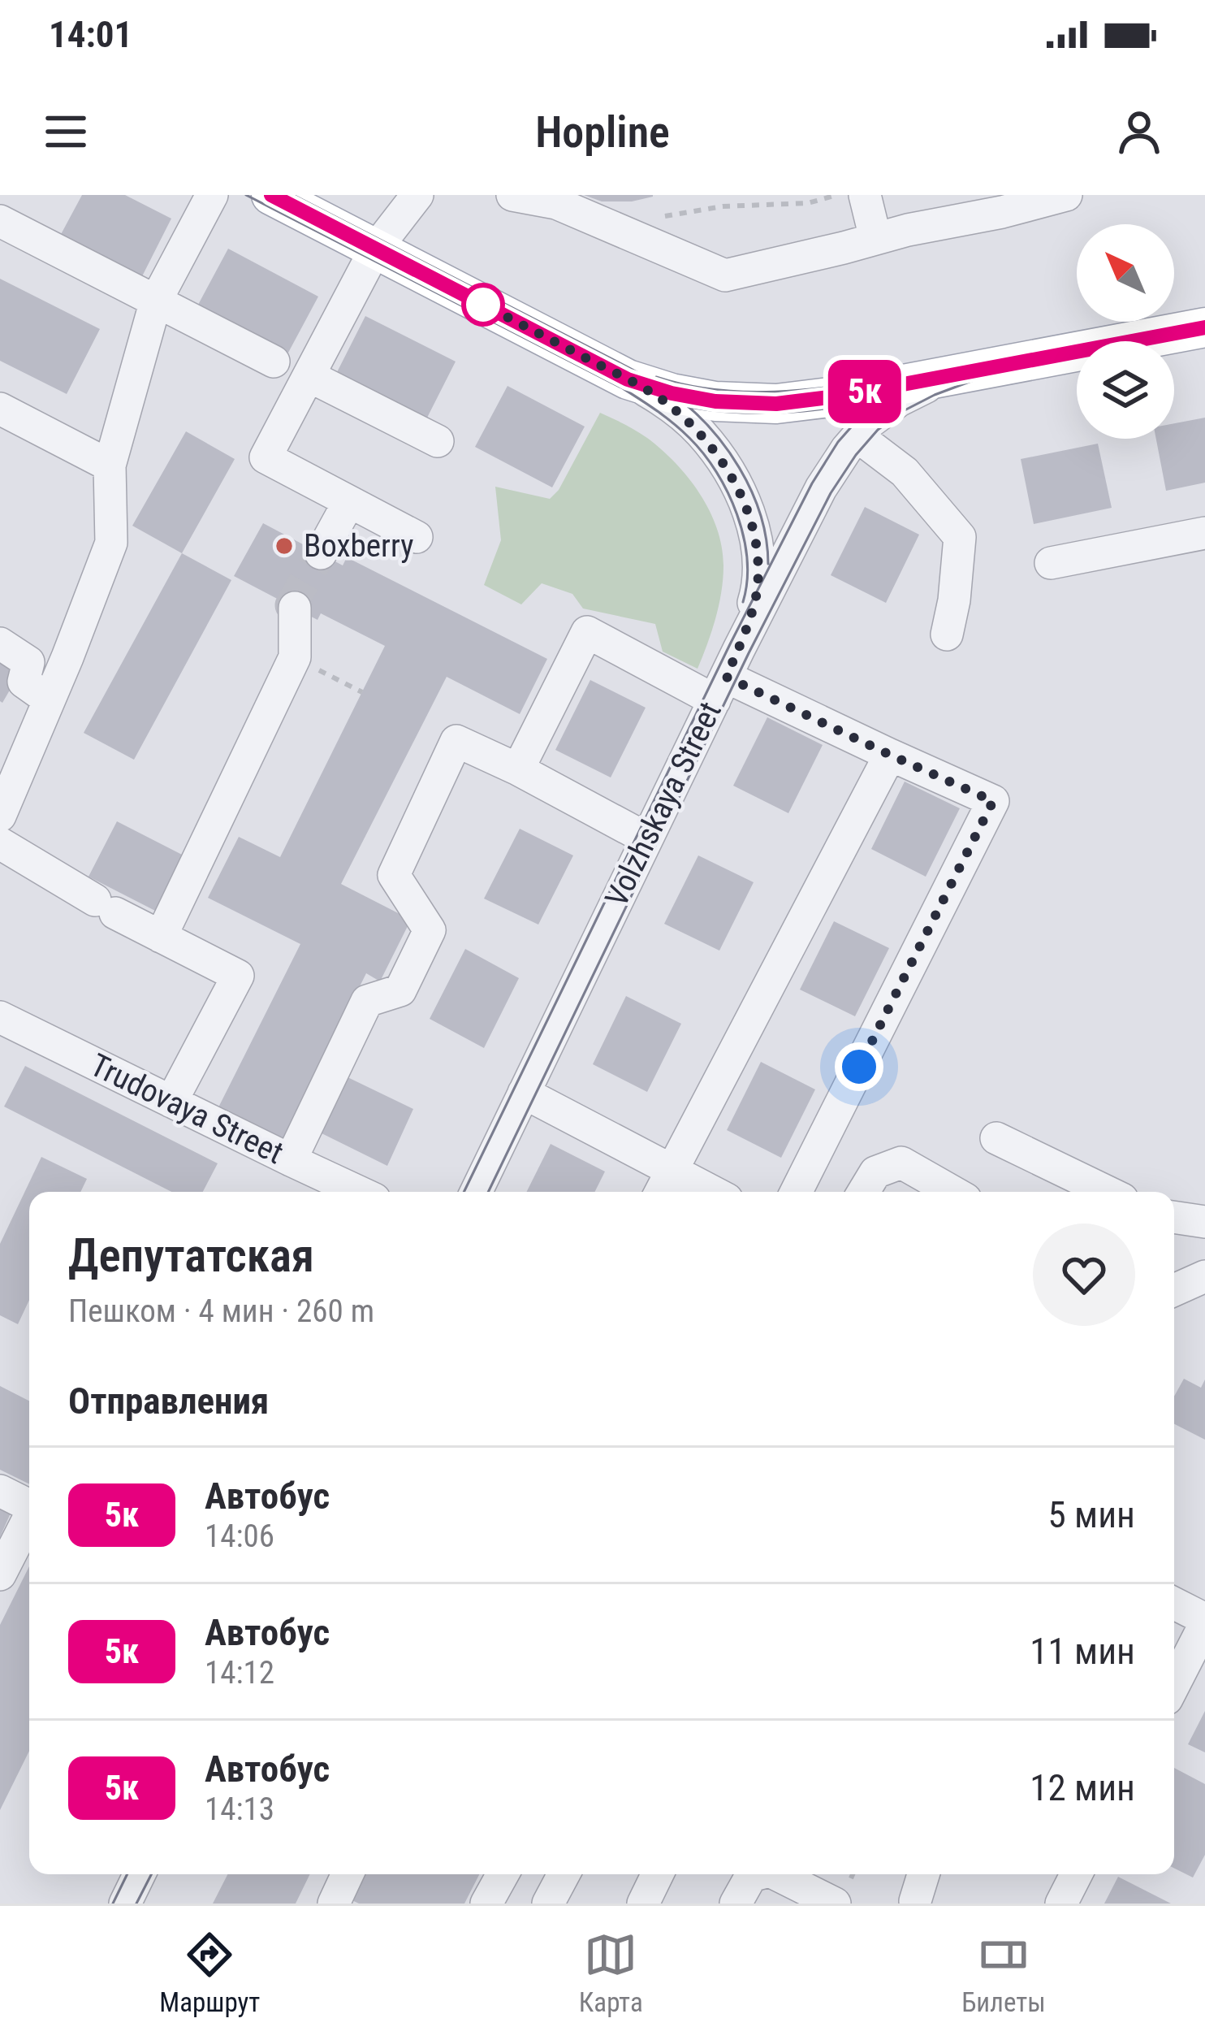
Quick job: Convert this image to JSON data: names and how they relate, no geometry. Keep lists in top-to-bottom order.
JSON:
{
  "streets": {
    "street": ["Volzhskaya Street", "Trudovaya Street"]
  },
  "places": ["Boxberry"],
  "lines": ["bus line 5к"],
  "north": "top left",
  "page": {
    "status": "14:01",
    "header": "Hopline",
    "on_map": "5к",
    "heading": [
      ["Депутатская", "Пешком · 4 мин · 260 m"],
      "Отправления"
    ],
    "list": [
      {
        "mark": "5к",
        "name": "Автобус",
        "note": "14:06",
        "value": "5 мин"
      },
      {
        "mark": "5к",
        "name": "Автобус",
        "note": "14:12",
        "value": "11 мин"
      },
      {
        "mark": "5к",
        "name": "Автобус",
        "note": "14:13",
        "value": "12 мин"
      }
    ],
    "tabs": ["Маршрут", "Карта", "Билеты"]
  }
}
